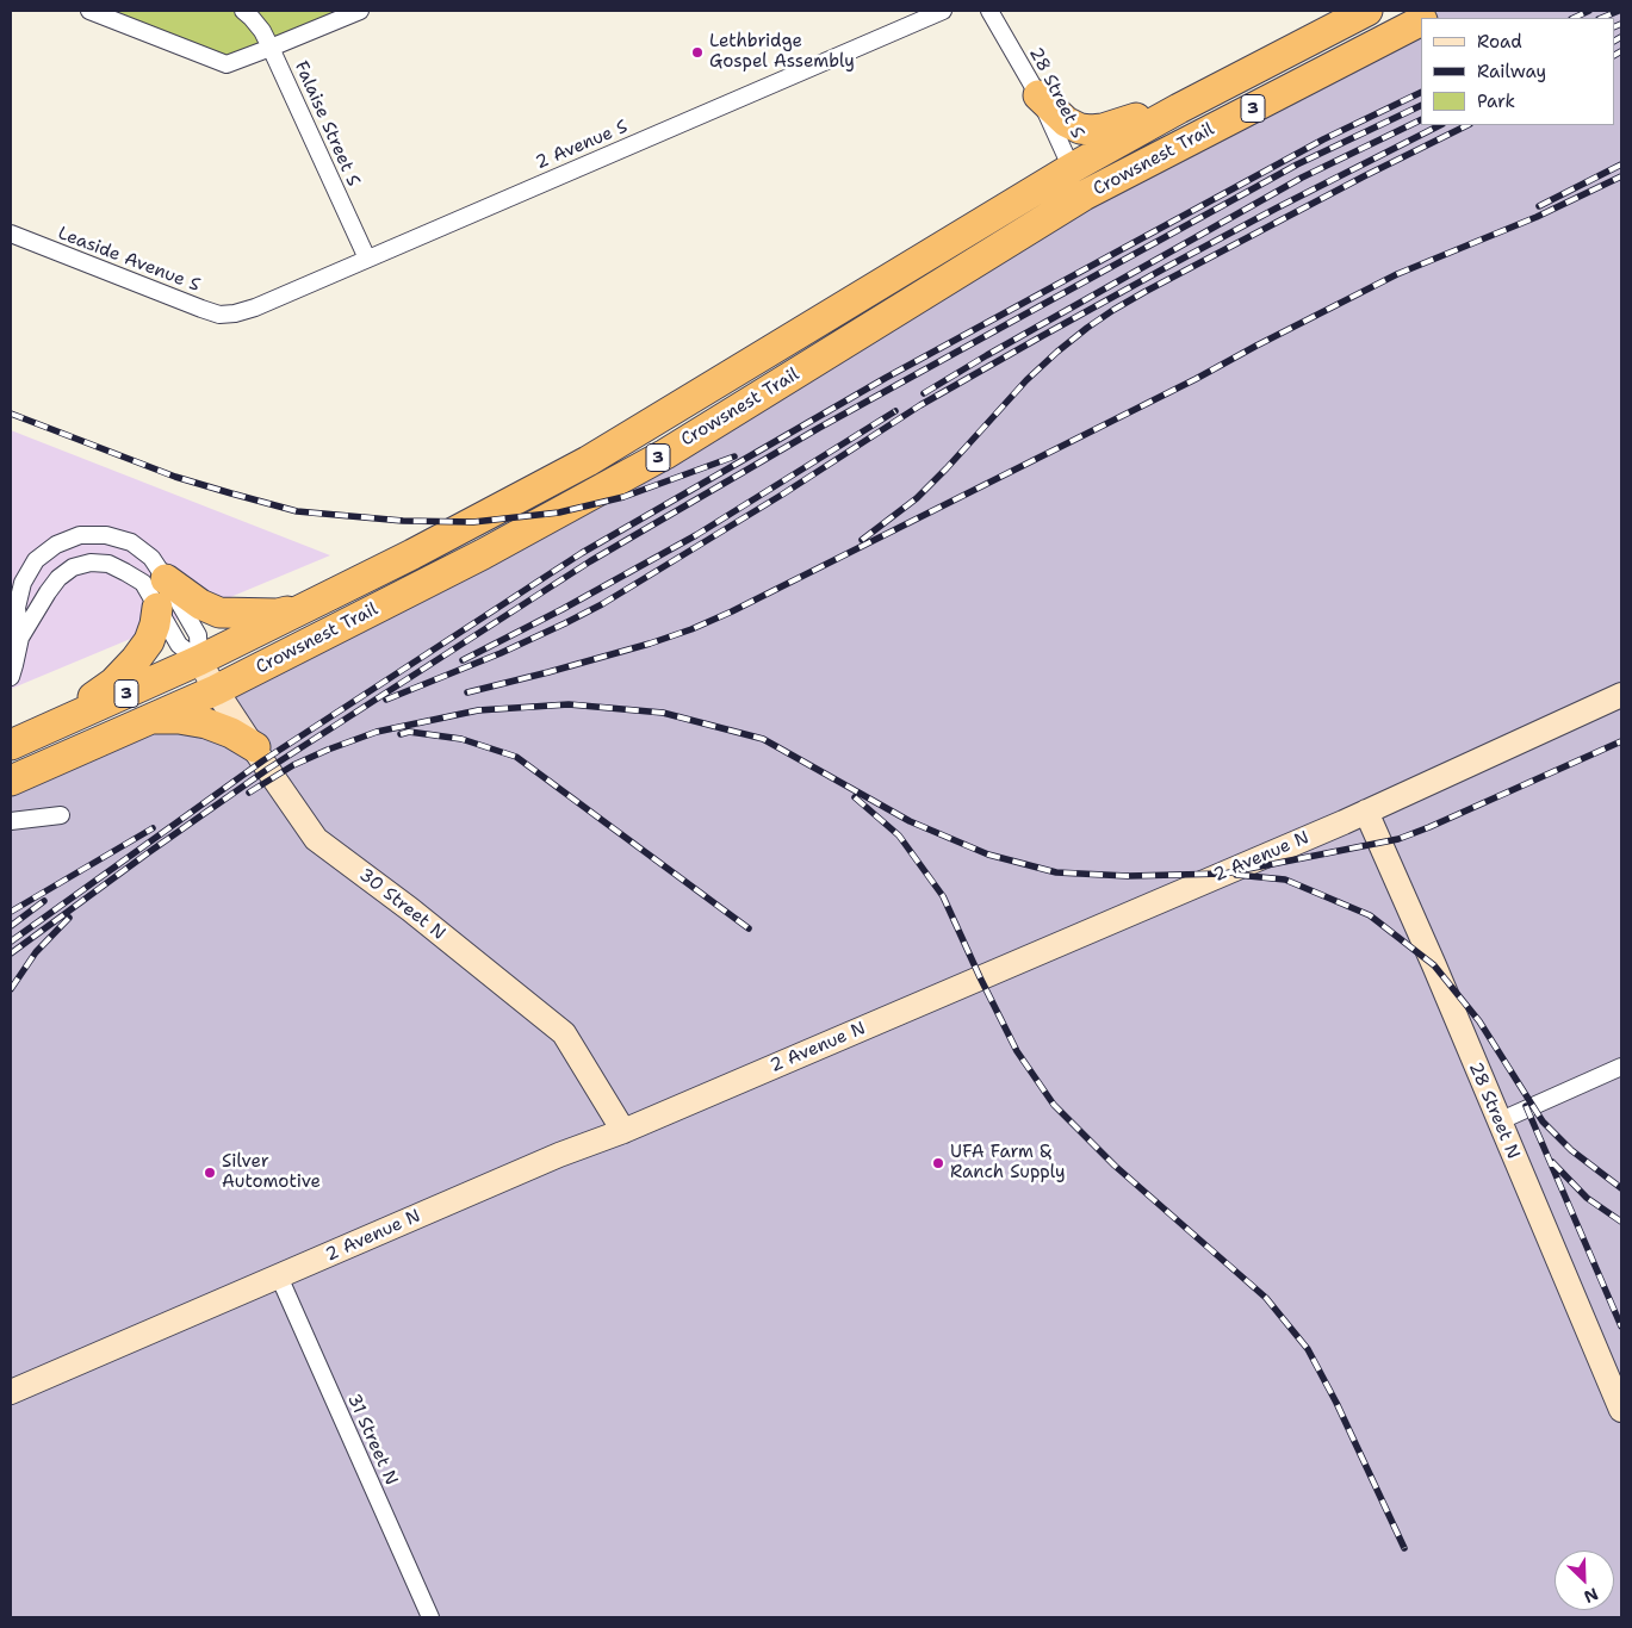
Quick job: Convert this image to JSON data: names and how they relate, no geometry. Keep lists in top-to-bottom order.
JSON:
{
  "streets": {
    "highway": ["3", "Crowsnest Trail"],
    "street": [
      "28 Street S",
      "Falaise Street S",
      "2 Avenue S",
      "Leaside Avenue S",
      "2 Avenue N",
      "30 Street N",
      "28 Street N",
      "31 Street N"
    ]
  },
  "crossings": [
    ["28 Street S", "Crowsnest Trail"],
    ["Falaise Street S", "2 Avenue S"],
    ["2 Avenue S", "Leaside Avenue S"],
    ["Crowsnest Trail", "30 Street N"],
    ["2 Avenue N", "30 Street N"],
    ["2 Avenue N", "28 Street N"],
    ["2 Avenue N", "31 Street N"]
  ],
  "places": ["Lethbridge Gospel Assembly", "UFA Farm & Ranch Supply", "Silver Automotive"],
  "legend": ["Road", "Railway", "Park"],
  "north": "bottom right"
}
